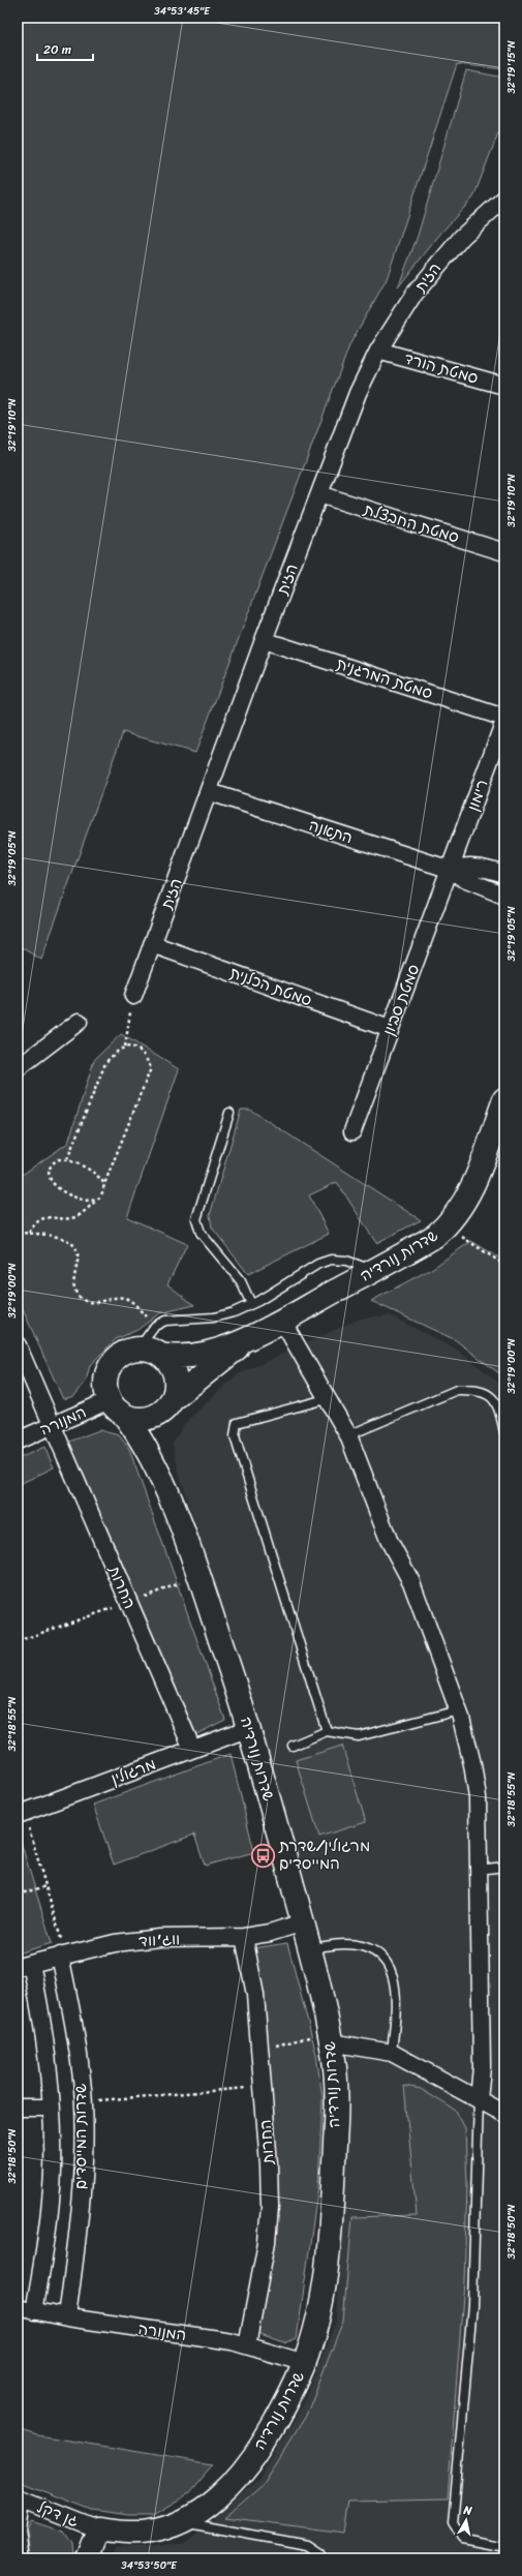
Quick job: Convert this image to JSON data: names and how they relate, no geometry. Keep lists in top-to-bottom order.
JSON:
{
  "streets": {
    "street": [
      "הזית",
      "סמטת הורד",
      "סמטת החבצלת",
      "סמטת המרגנית",
      "רימון",
      "התאנה",
      "סמטת הכלנית",
      "סמטת סביון",
      "שדרות נורדיה",
      "המנורה",
      "החרות",
      "מרגולין",
      "ווג'ווד",
      "שדרות המייסדים",
      "גן דקל"
    ]
  },
  "crossings": [
    ["הזית", "סמטת הורד"],
    ["הזית", "סמטת החבצלת"],
    ["הזית", "סמטת המרגנית"],
    ["הזית", "התאנה"],
    ["הזית", "סמטת הכלנית"],
    ["רימון", "התאנה"],
    ["רימון", "סמטת סביון"],
    ["התאנה", "סמטת סביון"],
    ["סמטת הכלנית", "סמטת סביון"],
    ["שדרות נורדיה", "המנורה"],
    ["שדרות נורדיה", "מרגולין"],
    ["שדרות נורדיה", "ווג'ווד"],
    ["שדרות נורדיה", "גן דקל"],
    ["המנורה", "החרות"],
    ["המנורה", "שדרות המייסדים"],
    ["החרות", "מרגולין"],
    ["החרות", "ווג'ווד"],
    ["ווג'ווד", "שדרות המייסדים"]
  ],
  "places": {
    "bus stop": ["מרגולין/שדרת המייסדים"]
  },
  "scale_bar": "20 m",
  "north": "top",
  "coordinates": [
    "34°53'45\"E",
    "32°19'15\"N",
    "32°19'10\"N",
    "32°19'05\"N",
    "32°19'00\"N",
    "32°18'55\"N",
    "32°18'50\"N",
    "34°53'50\"E"
  ]
}
